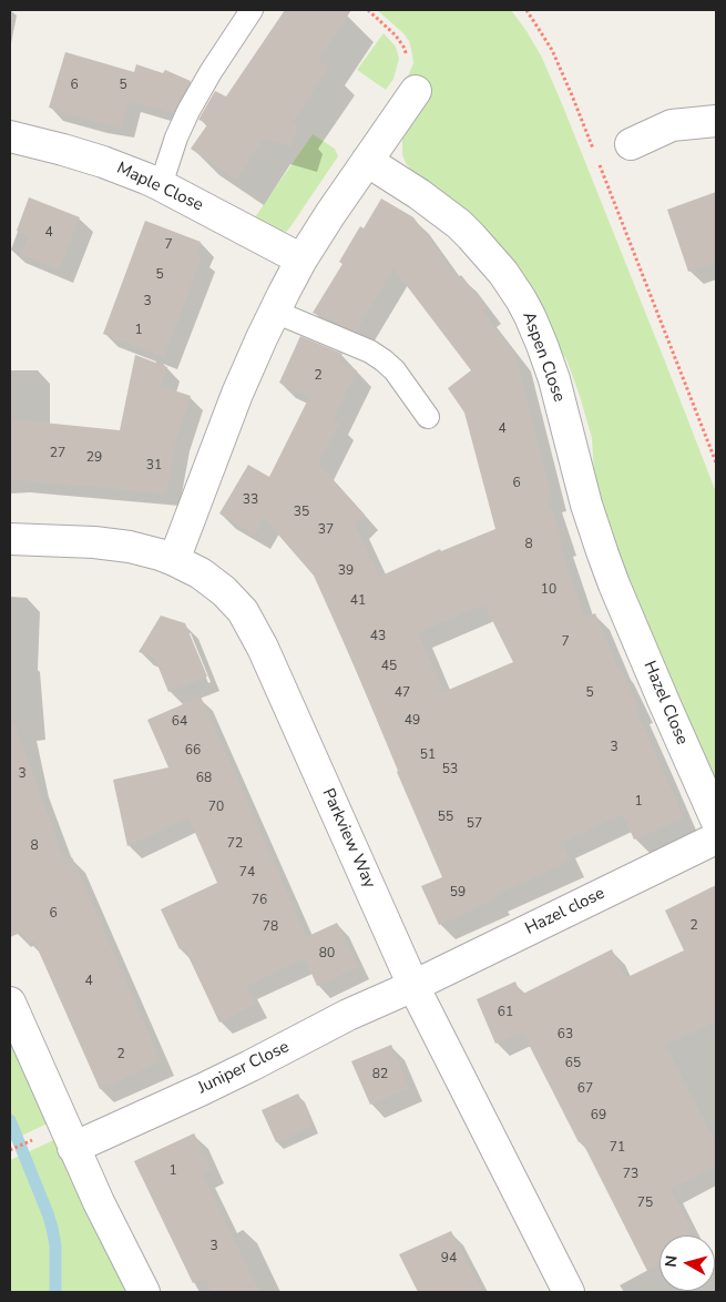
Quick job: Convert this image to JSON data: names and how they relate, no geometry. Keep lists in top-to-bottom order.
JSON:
{
  "streets": {
    "street": [
      "Maple Close",
      "Aspen Close",
      "Hazel Close",
      "Parkview Way",
      "Hazel close",
      "Juniper Close"
    ]
  },
  "crossings": [
    ["Aspen Close", "Hazel Close"],
    ["Parkview Way", "Hazel close"],
    ["Parkview Way", "Juniper Close"],
    ["Hazel close", "Juniper Close"]
  ],
  "house_numbers": [
    "6",
    "5",
    "4",
    "7",
    "5",
    "3",
    "1",
    "2",
    "4",
    "27",
    "29",
    "31",
    "6",
    "33",
    "35",
    "37",
    "8",
    "39",
    "10",
    "41",
    "43",
    "7",
    "45",
    "47",
    "5",
    "49",
    "64",
    "3",
    "66",
    "51",
    "53",
    "3",
    "68",
    "1",
    "70",
    "55",
    "57",
    "72",
    "8",
    "74",
    "59",
    "76",
    "6",
    "2",
    "78",
    "80",
    "4",
    "61",
    "63",
    "2",
    "65",
    "82",
    "67",
    "69",
    "71",
    "1",
    "73",
    "75",
    "3",
    "94"
  ],
  "north": "left"
}
